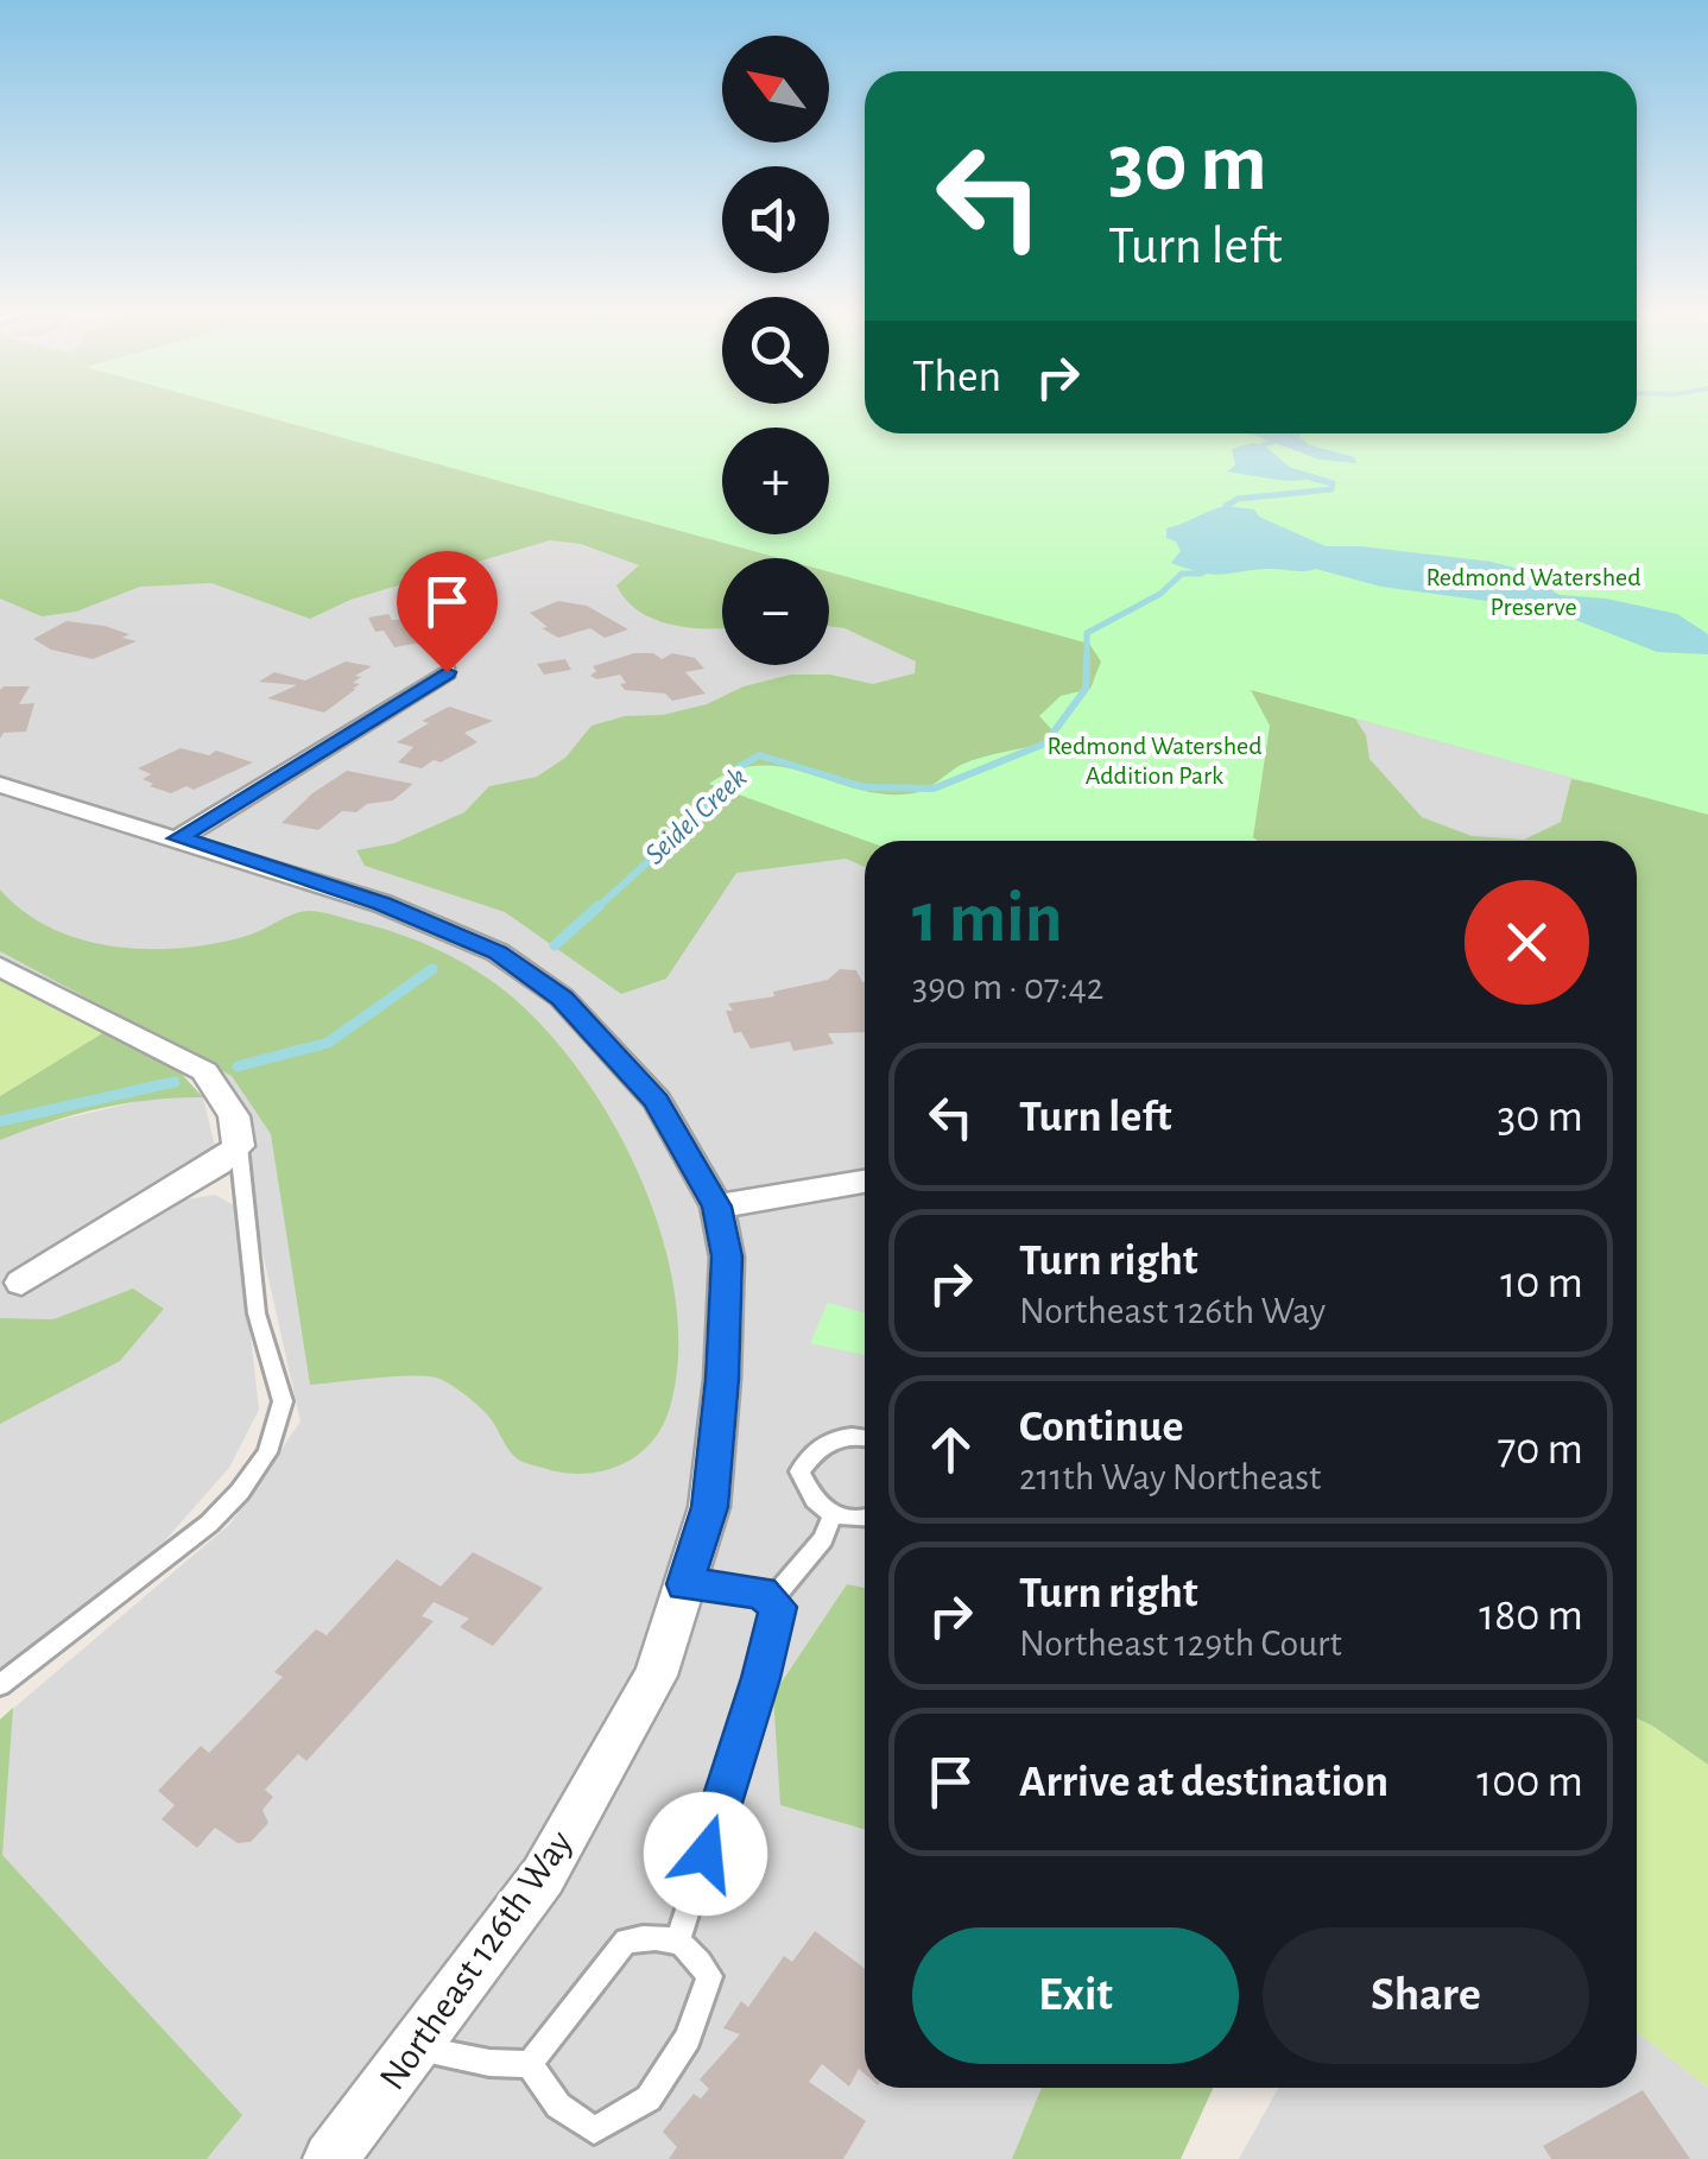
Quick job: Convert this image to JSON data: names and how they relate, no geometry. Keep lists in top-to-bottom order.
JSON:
{
  "streets": {
    "street": ["Northeast 126th Way"]
  },
  "water": ["Seidel Creek"],
  "parks": ["Redmond Watershed Preserve", "Redmond Watershed Addition Park"],
  "north": "top left",
  "page": {
    "map_buttons": ["+", "−"],
    "turn": ["30 m", "Turn left"],
    "then": "Then",
    "heading": ["1 min", "390 m · 07:42"],
    "list": [
      {
        "name": "Turn left",
        "value": "30 m"
      },
      {
        "name": "Turn right",
        "note": "Northeast 126th Way",
        "value": "10 m"
      },
      {
        "name": "Continue",
        "note": "211th Way Northeast",
        "value": "70 m"
      },
      {
        "name": "Turn right",
        "note": "Northeast 129th Court",
        "value": "180 m"
      },
      {
        "name": "Arrive at destination",
        "value": "100 m"
      }
    ],
    "buttons": ["Exit", "Share"]
  }
}
